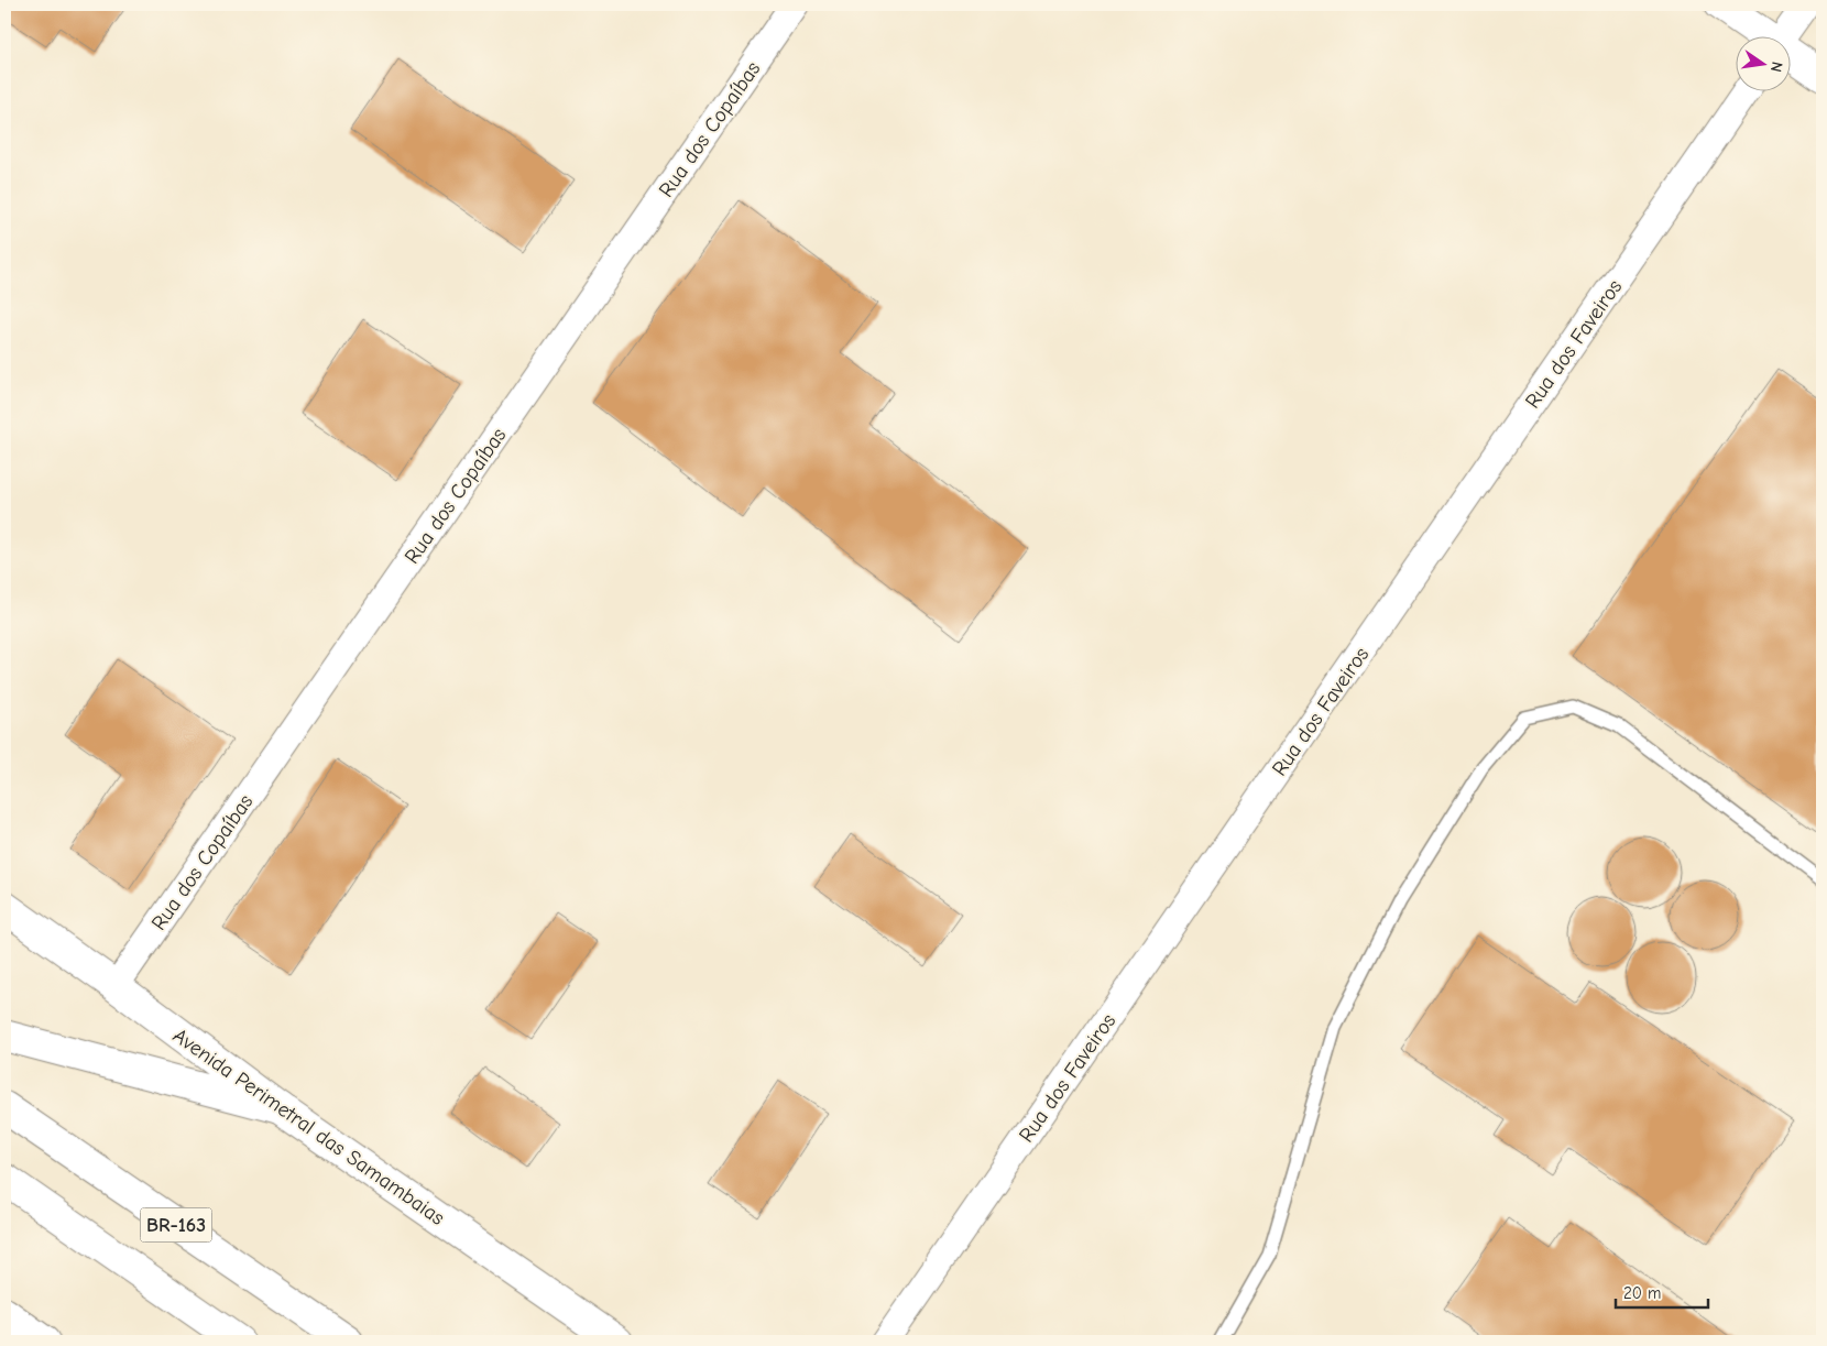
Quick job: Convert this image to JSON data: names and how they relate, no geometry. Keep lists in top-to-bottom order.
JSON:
{
  "streets": {
    "main road": ["Avenida Perimetral das Samambaias", "BR-163"],
    "street": ["Rua dos Copaíbas", "Rua dos Faveiros"]
  },
  "crossings": [
    ["Rua dos Copaíbas", "Avenida Perimetral das Samambaias"]
  ],
  "scale_bar": "20 m",
  "north": "right"
}
